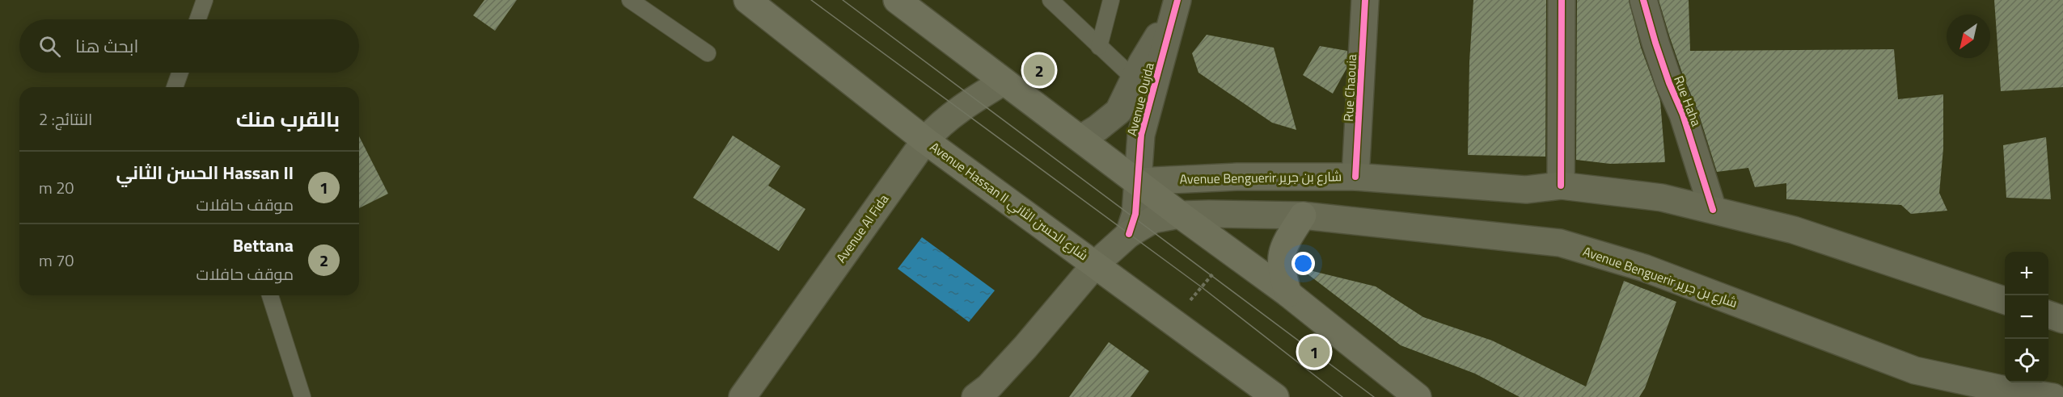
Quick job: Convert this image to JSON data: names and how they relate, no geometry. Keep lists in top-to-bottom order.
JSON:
{
  "streets": {
    "highway": ["Avenue Hassan II شارع الحسن الثاني"],
    "main road": ["Avenue Benguerir شارع بن جرير", "Avenue Al Fida"],
    "street": ["Rue Chaouia", "Avenue Oujda", "Rue Haha"]
  },
  "crossings": [
    ["Rue Chaouia", "Avenue Benguerir شارع بن جرير"],
    ["Avenue Oujda", "Avenue Benguerir شارع بن جرير"],
    ["Rue Haha", "Avenue Benguerir شارع بن جرير"],
    ["Avenue Benguerir شارع بن جرير", "Avenue Hassan II شارع الحسن الثاني"],
    ["Avenue Hassan II شارع الحسن الثاني", "Avenue Al Fida"]
  ],
  "north": "bottom left",
  "page": {
    "search": "ابحث هنا",
    "pins": ["2", "1"],
    "heading": ["بالقرب منك", "النتائج: 2"],
    "list": [
      {
        "mark": "1",
        "name": "Hassan II الحسن الثاني",
        "note": "موقف حافلات",
        "value": "20 m"
      },
      {
        "mark": "2",
        "name": "Bettana",
        "note": "موقف حافلات",
        "value": "70 m"
      }
    ],
    "map_buttons": ["+", "−"]
  }
}
